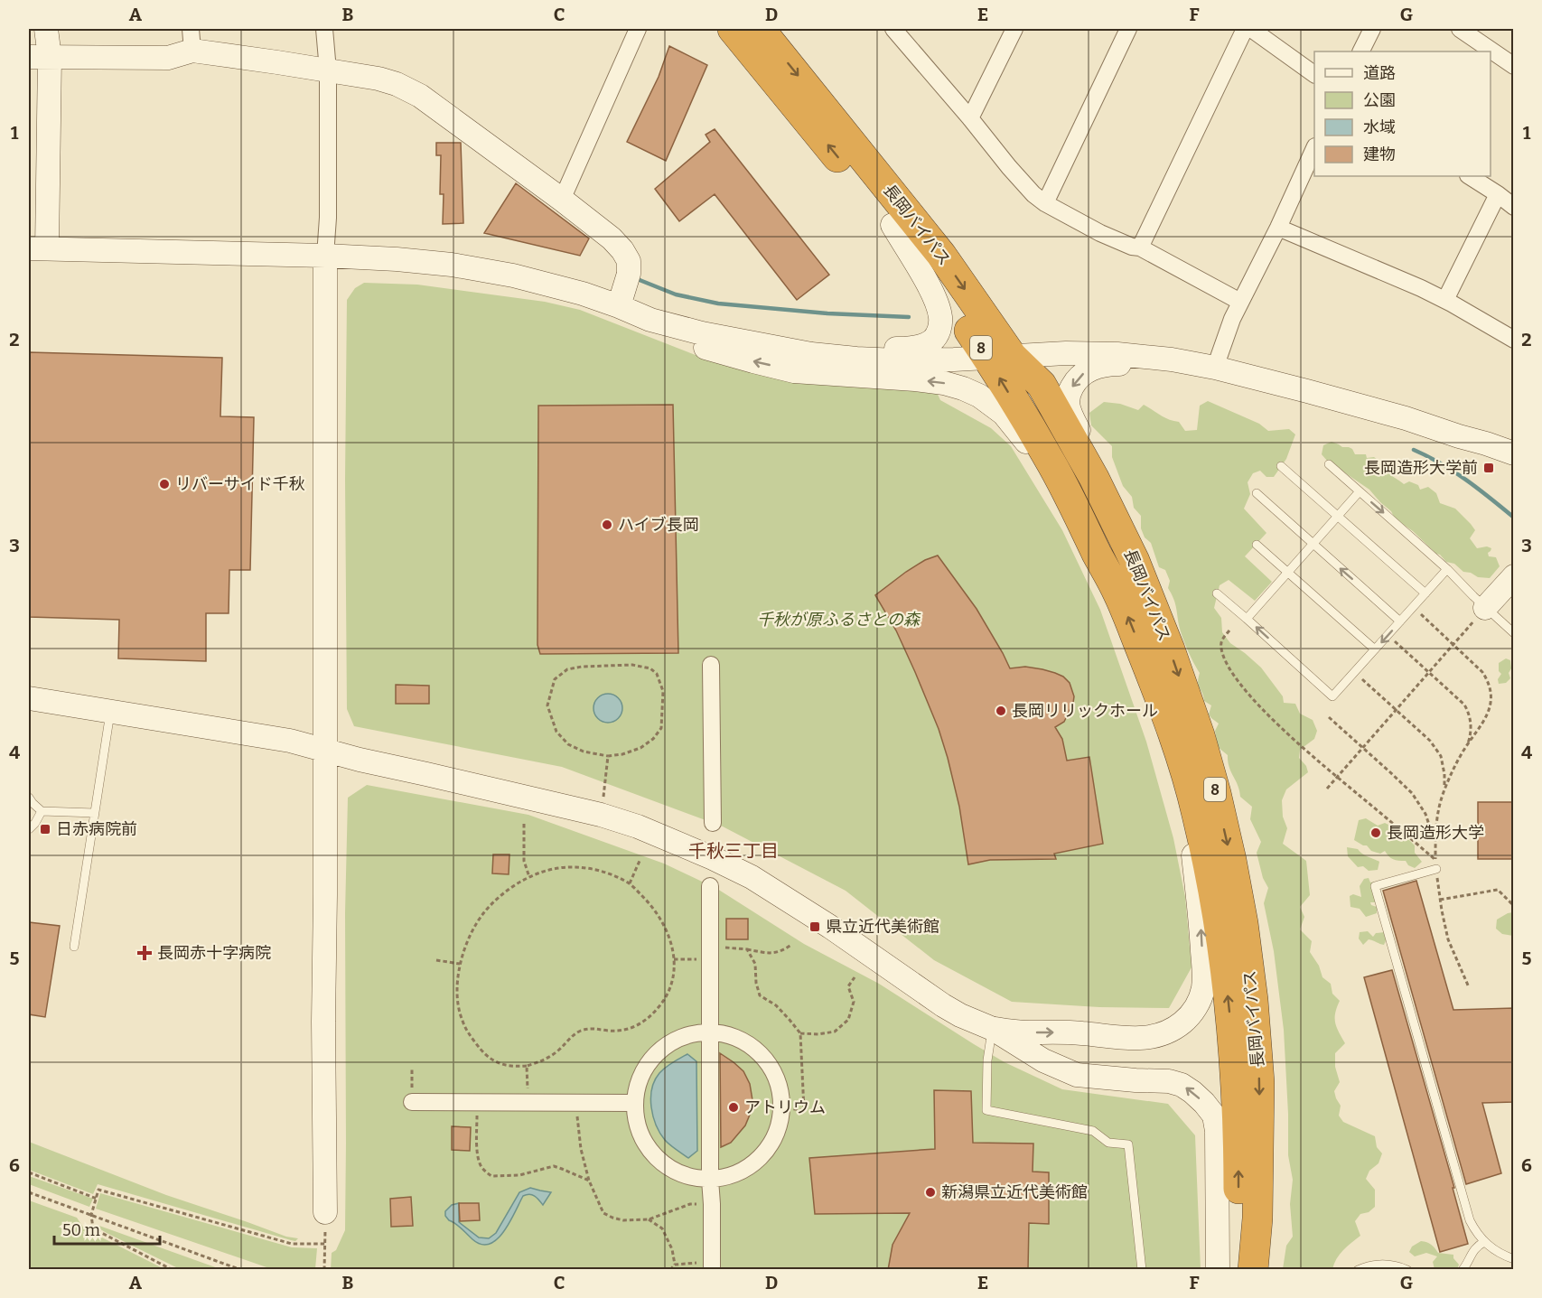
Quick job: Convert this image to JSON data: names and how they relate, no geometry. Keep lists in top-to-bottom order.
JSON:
{
  "streets": {
    "highway": ["長岡バイパス", "8"]
  },
  "districts": ["千秋三丁目"],
  "parks": ["千秋が原ふるさとの森"],
  "places": {
    "transit": ["長岡造形大学前", "日赤病院前", "県立近代美術館"],
    "other": [
      "リバーサイド千秋",
      "ハイブ長岡",
      "長岡リリックホール",
      "長岡造形大学",
      "アトリウム",
      "新潟県立近代美術館"
    ],
    "health": ["長岡赤十字病院"]
  },
  "legend": [
    "道路",
    "公園",
    "水域",
    "建物"
  ],
  "scale_bar": "50 m",
  "grid": {
    "columns": [
      "A",
      "B",
      "C",
      "D",
      "E",
      "F",
      "G"
    ],
    "rows": [
      "1",
      "2",
      "3",
      "4",
      "5",
      "6"
    ]
  }
}
